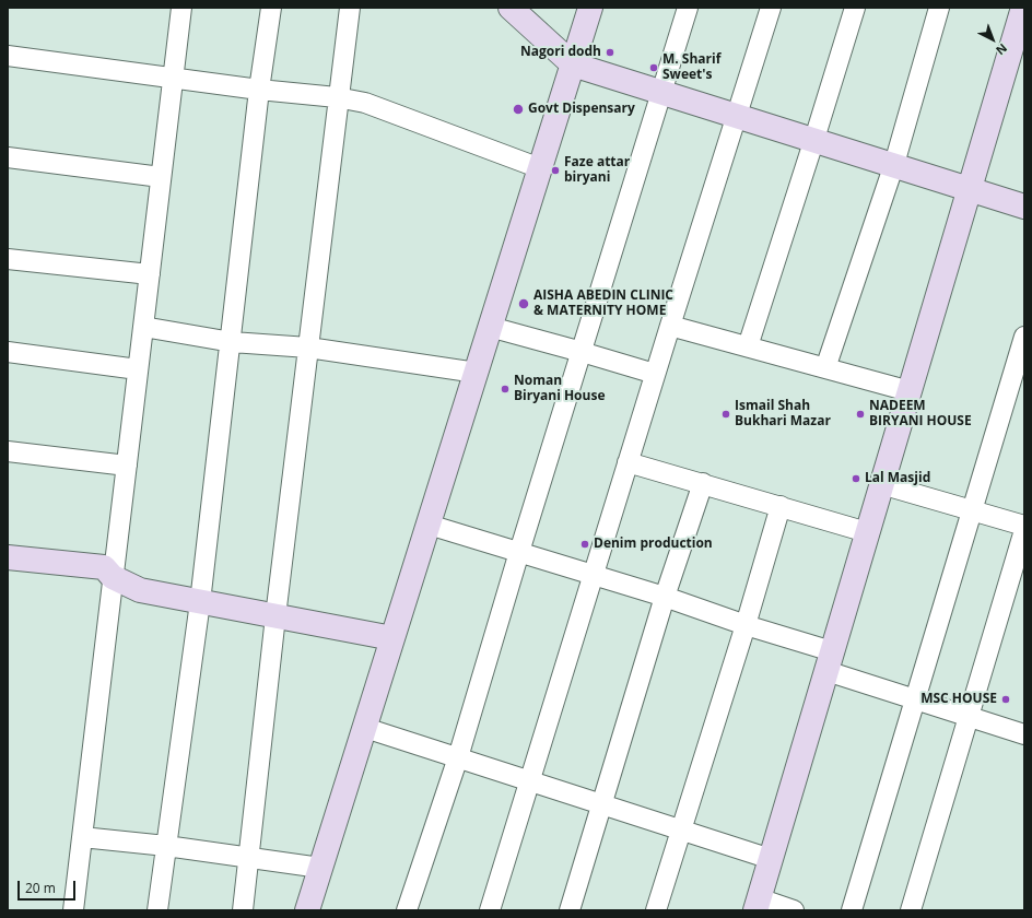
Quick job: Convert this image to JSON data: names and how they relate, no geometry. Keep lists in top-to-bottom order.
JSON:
{
  "places": [
    "Nagori dodh",
    "M. Sharif Sweet's",
    "Govt Dispensary",
    "Faze attar biryani",
    "AISHA ABEDIN CLINIC & MATERNITY HOME",
    "Noman Biryani House",
    "Ismail Shah Bukhari Mazar",
    "NADEEM BIRYANI HOUSE",
    "Lal Masjid",
    "Denim production",
    "MSC HOUSE"
  ],
  "scale_bar": "20 m",
  "north": "bottom right"
}
